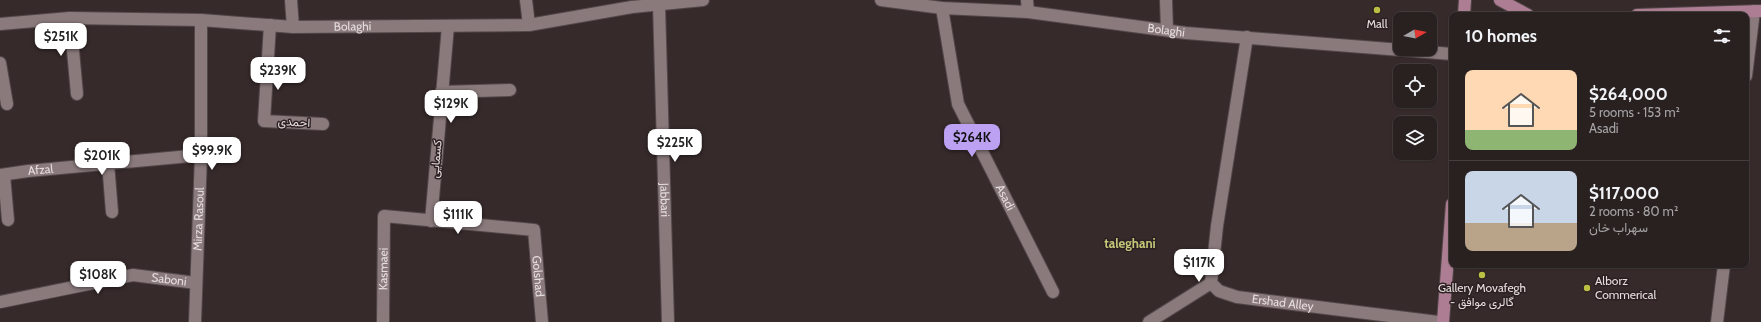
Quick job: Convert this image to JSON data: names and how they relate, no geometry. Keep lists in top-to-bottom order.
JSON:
{
  "streets": {
    "street": [
      "Bolaghi",
      "احمدی",
      "کسمایی",
      "Afzal",
      "Asadi",
      "Jabbari",
      "Mirza Rasoul",
      "Kasmaei",
      "Golshad",
      "Saboni",
      "Ershad Alley"
    ]
  },
  "crossings": [
    ["Bolaghi", "احمدی"],
    ["Bolaghi", "کسمایی"],
    ["Bolaghi", "Asadi"],
    ["Bolaghi", "Jabbari"],
    ["Bolaghi", "Mirza Rasoul"],
    ["کسمایی", "Kasmaei"],
    ["کسمایی", "Golshad"],
    ["Afzal", "Mirza Rasoul"],
    ["Mirza Rasoul", "Saboni"],
    ["Kasmaei", "Golshad"]
  ],
  "districts": ["taleghani"],
  "places": ["Mall", "Gallery Movafegh - گالری موافق", "Alborz Commerical"],
  "north": "right",
  "page": {
    "heading": "10 homes",
    "price": [
      "$251K",
      "$239K",
      "$129K",
      "$264K",
      "$225K",
      "$99.9K",
      "$201K",
      "$111K",
      "$117K",
      "$108K"
    ],
    "list": [
      {
        "name": "$264,000",
        "note": "5 rooms · 153 m² · Asadi"
      },
      {
        "name": "$117,000",
        "note": "2 rooms · 80 m² · سهراب خان"
      }
    ]
  }
}
